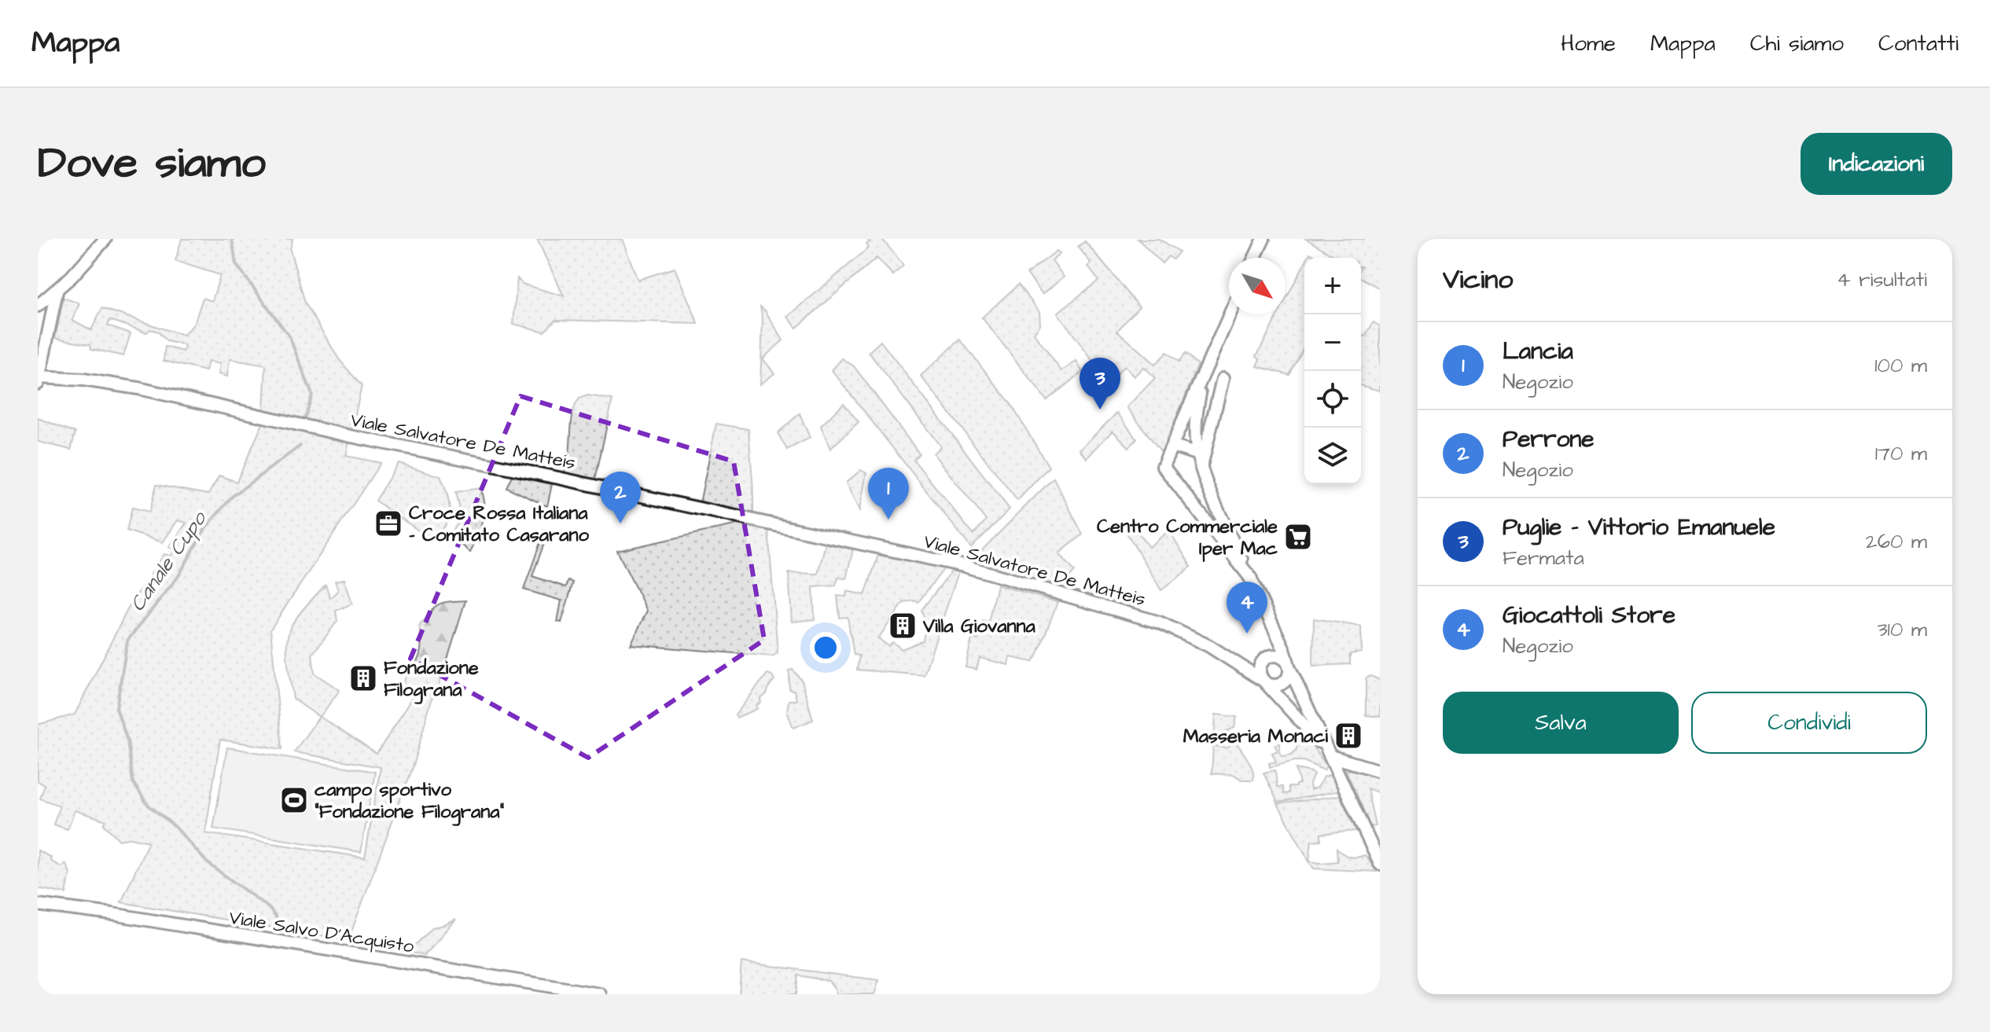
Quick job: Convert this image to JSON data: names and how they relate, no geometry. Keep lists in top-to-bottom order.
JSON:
{
  "streets": {
    "street": ["Viale Salvatore De Matteis", "Viale Salvo D'Acquisto"]
  },
  "water": ["Canale Cupo"],
  "places": {
    "office": ["Croce Rossa Italiana - Comitato Casarano"],
    "supermarket": ["Centro Commerciale Iper Mac"],
    "building": ["Villa Giovanna", "Fondazione Filograna", "Masseria Monaci"],
    "sports": ["campo sportivo \"Fondazione Filograna\""]
  },
  "north": "bottom right",
  "page": {
    "header": "Mappa",
    "nav": [
      "Home",
      "Mappa",
      "Chi siamo",
      "Contatti"
    ],
    "title": "Dove siamo",
    "buttons": [
      "Indicazioni",
      ["Salva", "Condividi"]
    ],
    "heading": ["Vicino", "4 risultati"],
    "map_buttons": ["+", "−"],
    "list": [
      {
        "mark": "1",
        "name": "Lancia",
        "note": "Negozio",
        "value": "100 m"
      },
      {
        "mark": "2",
        "name": "Perrone",
        "note": "Negozio",
        "value": "170 m"
      },
      {
        "mark": "3",
        "name": "Puglie - Vittorio Emanuele",
        "note": "Fermata",
        "value": "260 m"
      },
      {
        "mark": "4",
        "name": "Giocattoli Store",
        "note": "Negozio",
        "value": "310 m"
      }
    ],
    "pins": [
      "3",
      "1",
      "2",
      "4"
    ]
  }
}
